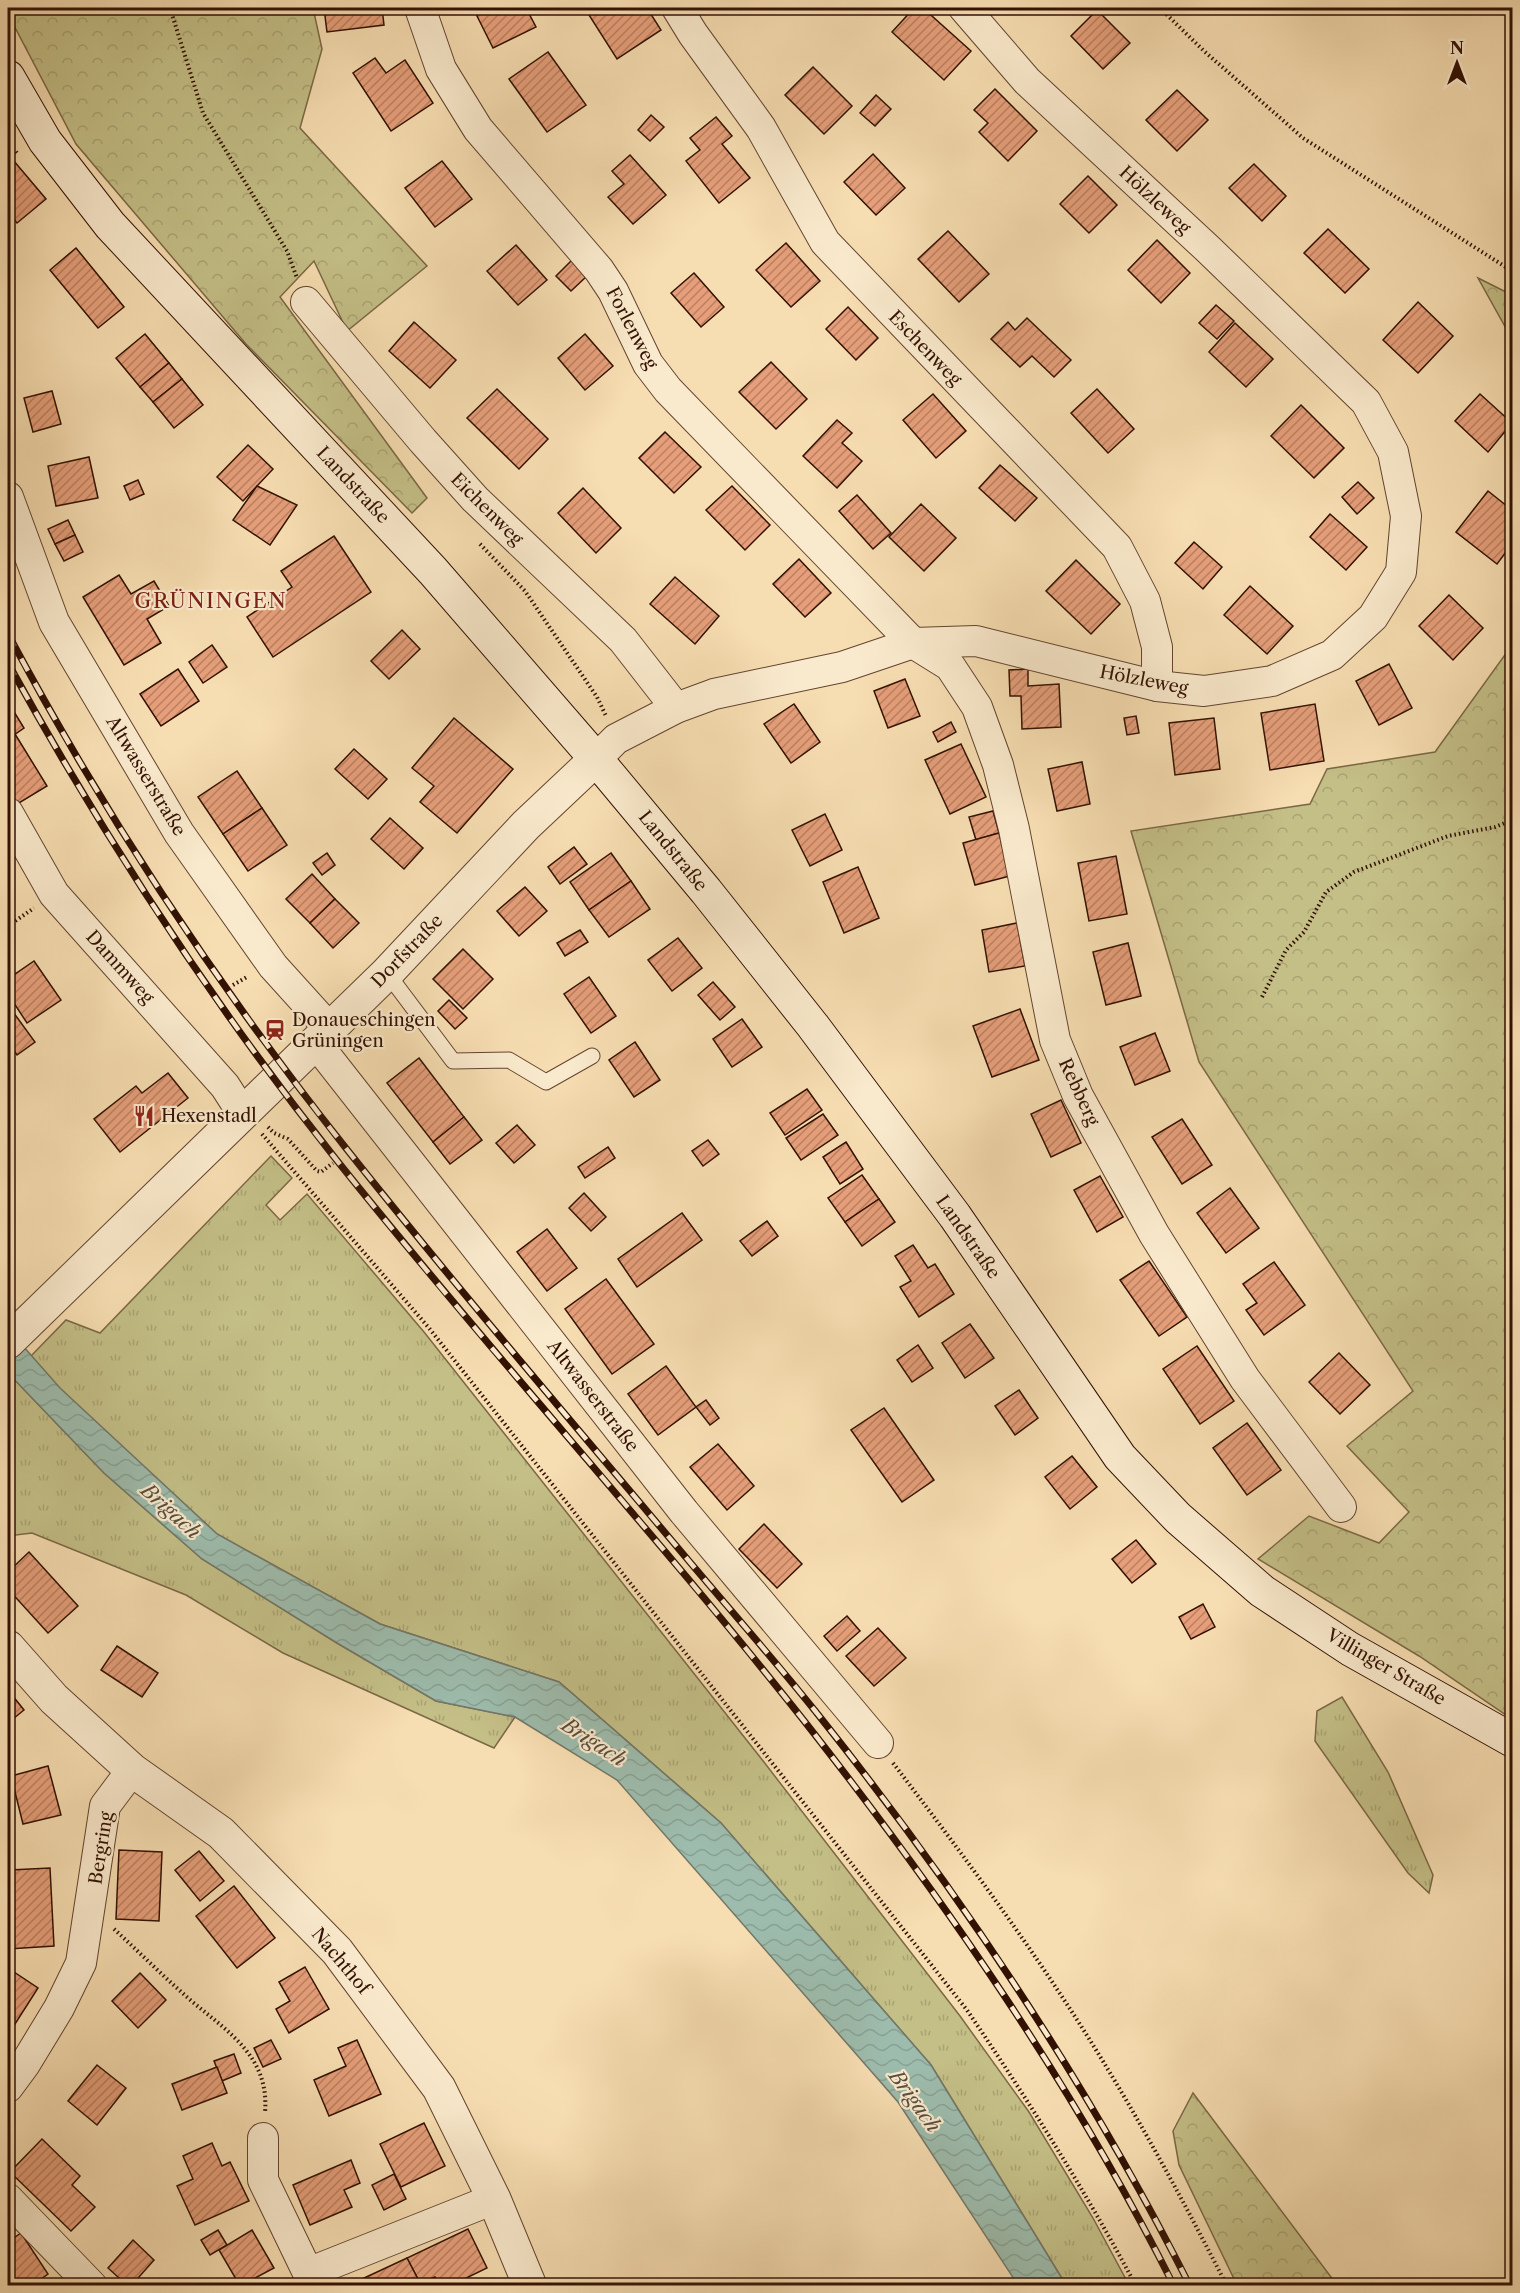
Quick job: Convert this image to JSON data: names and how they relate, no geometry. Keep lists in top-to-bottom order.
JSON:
{
  "streets": {
    "main road": [
      "Landstraße",
      "Dorfstraße",
      "Villinger Straße",
      "Nachthof"
    ],
    "street": [
      "Hölzleweg",
      "Forlenweg",
      "Eschenweg",
      "Eichenweg",
      "Altwasserstraße",
      "Dammweg",
      "Rebberg",
      "Bergring"
    ]
  },
  "crossings": [
    ["Hölzleweg", "Forlenweg"],
    ["Hölzleweg", "Eschenweg"],
    ["Hölzleweg", "Landstraße"],
    ["Hölzleweg", "Eichenweg"],
    ["Hölzleweg", "Dorfstraße"],
    ["Hölzleweg", "Rebberg"],
    ["Forlenweg", "Rebberg"],
    ["Landstraße", "Dorfstraße"],
    ["Landstraße", "Villinger Straße"],
    ["Altwasserstraße", "Dorfstraße"],
    ["Dorfstraße", "Dammweg"],
    ["Bergring", "Nachthof"]
  ],
  "districts": ["GRÜNINGEN"],
  "water": ["Brigach"],
  "places": {
    "station": ["Donaueschingen Grüningen"],
    "restaurant": ["Hexenstadl"]
  },
  "north": "top"
}
